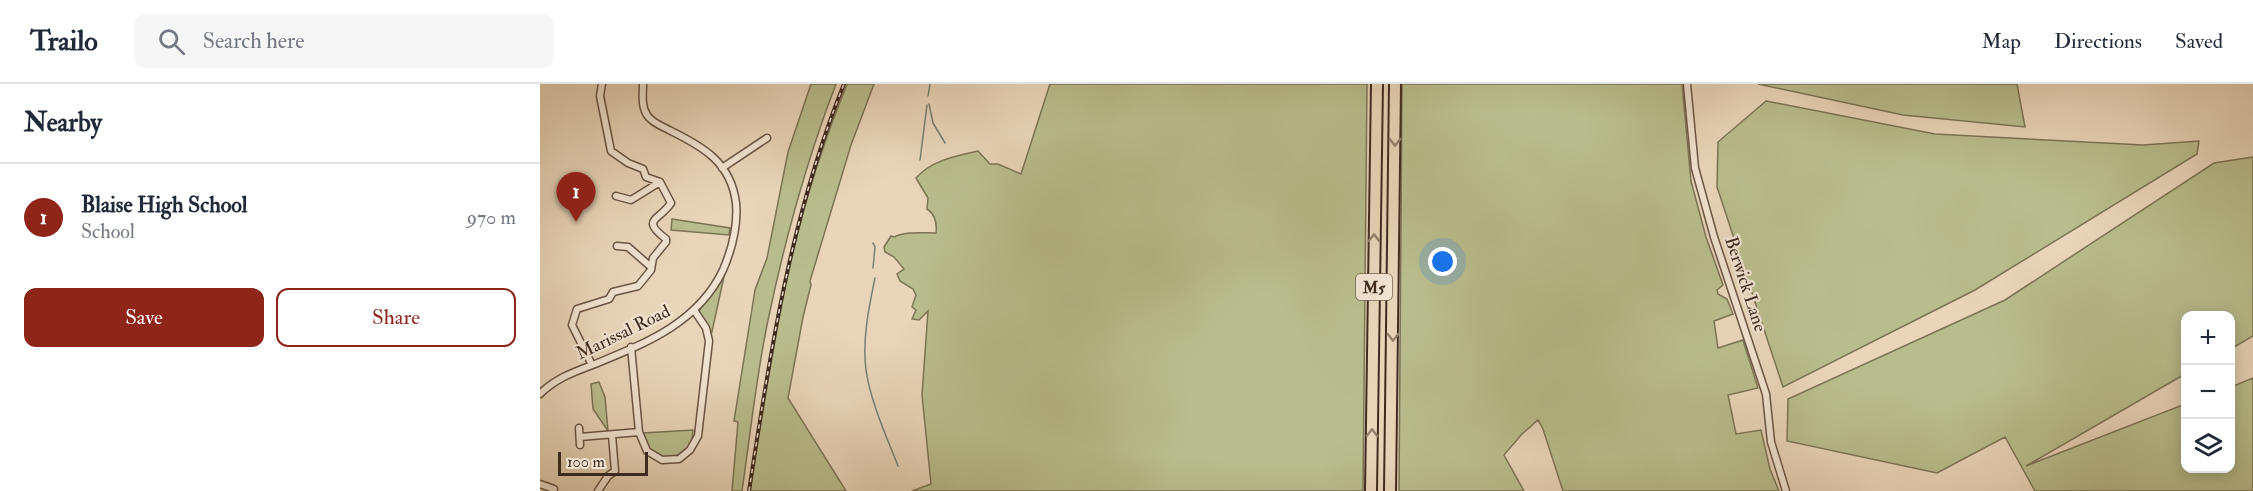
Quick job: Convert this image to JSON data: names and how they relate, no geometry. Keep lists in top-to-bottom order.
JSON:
{
  "streets": {
    "highway": ["M5"],
    "street": ["Berwick Lane", "Marissal Road"]
  },
  "scale_bar": "100 m",
  "page": {
    "header": "Trailo",
    "search": "Search here",
    "nav": ["Map", "Directions", "Saved"],
    "heading": "Nearby",
    "list": [
      {
        "mark": "1",
        "name": "Blaise High School",
        "note": "School",
        "value": "970 m"
      }
    ],
    "pins": "1",
    "buttons": ["Save", "Share"],
    "map_buttons": ["+", "−"],
    "scale": "100 m"
  }
}
